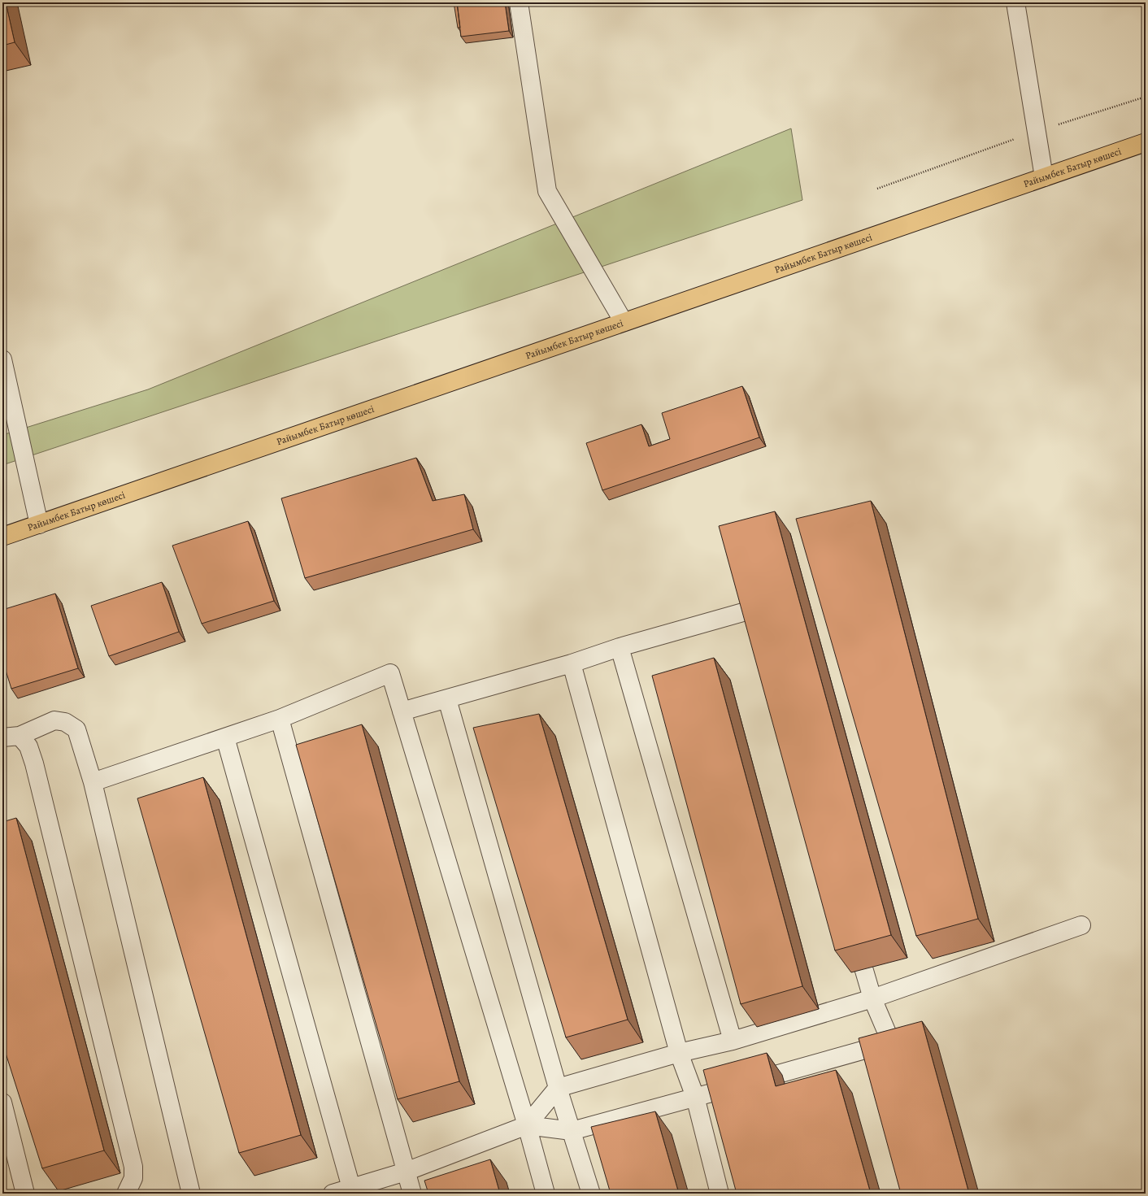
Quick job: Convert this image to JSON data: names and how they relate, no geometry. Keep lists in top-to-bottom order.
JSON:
{
  "streets": {
    "main road": ["Райымбек Батыр көшесі"]
  }
}
